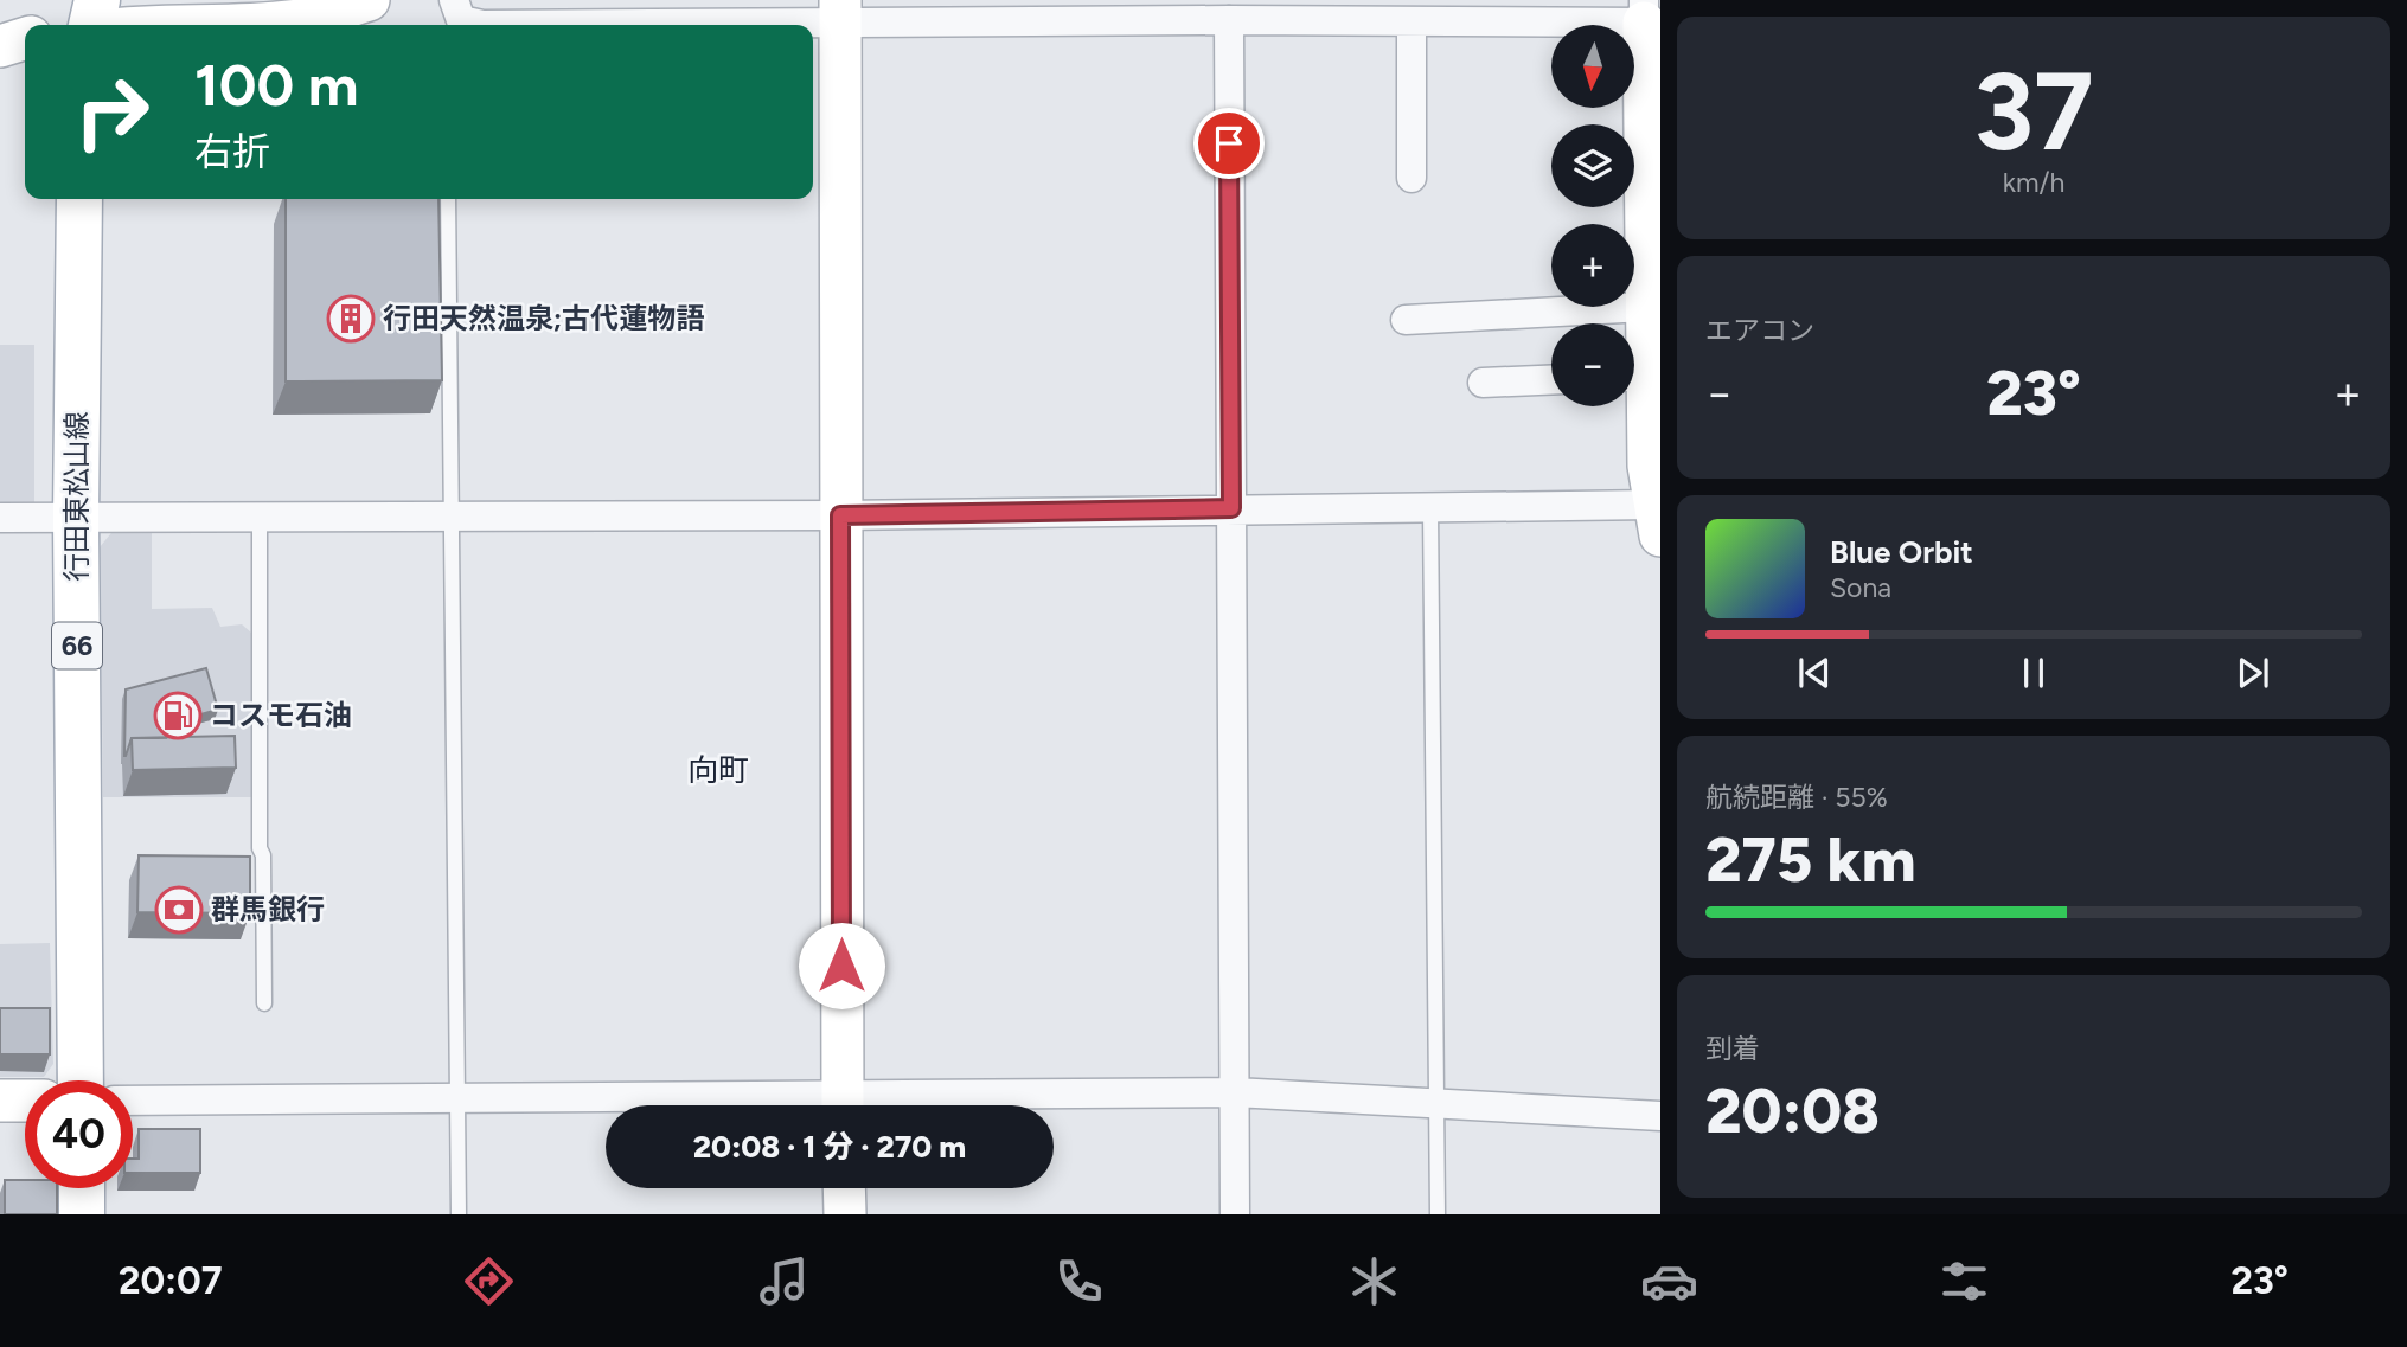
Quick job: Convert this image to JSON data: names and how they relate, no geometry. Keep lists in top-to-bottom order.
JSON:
{
  "streets": {
    "main road": ["行田東松山線", "66"]
  },
  "districts": ["向町"],
  "places": {
    "building": ["行田天然温泉;古代蓮物語"],
    "fuel station": ["コスモ石油"],
    "bank": ["群馬銀行"]
  },
  "north": "bottom",
  "page": {
    "tile": [
      ["37", "km/h"],
      "エアコン",
      ["航続距離 · 55%", "275 km"],
      ["到着", "20:08"]
    ],
    "map_buttons": ["+", "−"],
    "turn": ["100 m", "右折"],
    "heat": ["−", "23°", "+"],
    "song": ["Blue Orbit", "Sona"],
    "limit": "40",
    "trip": "20:08 · 1 分 · 270 m",
    "tabs": ["20:07", "23°"]
  }
}
